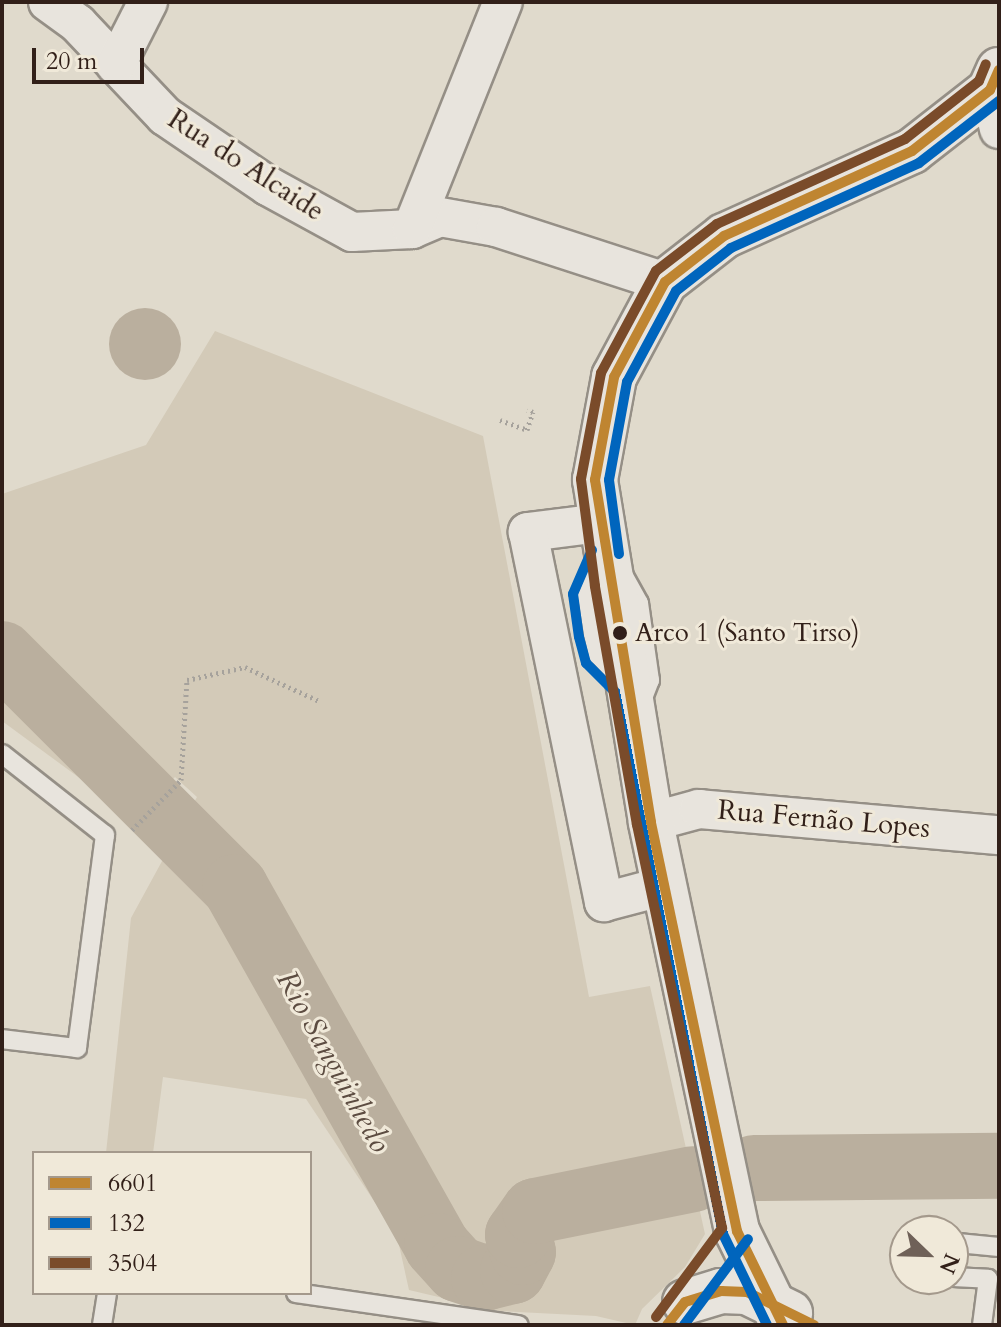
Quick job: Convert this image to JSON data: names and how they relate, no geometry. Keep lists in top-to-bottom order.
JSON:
{
  "streets": {
    "street": ["Rua do Alcaide", "Rua Fernão Lopes"]
  },
  "water": ["Rio Sanguinhedo"],
  "places": ["Arco 1 (Santo Tirso)"],
  "lines": ["transit line 3504", "transit line 6601", "transit line 132"],
  "legend": ["6601", "132", "3504"],
  "scale_bar": "20 m",
  "north": "bottom right"
}
